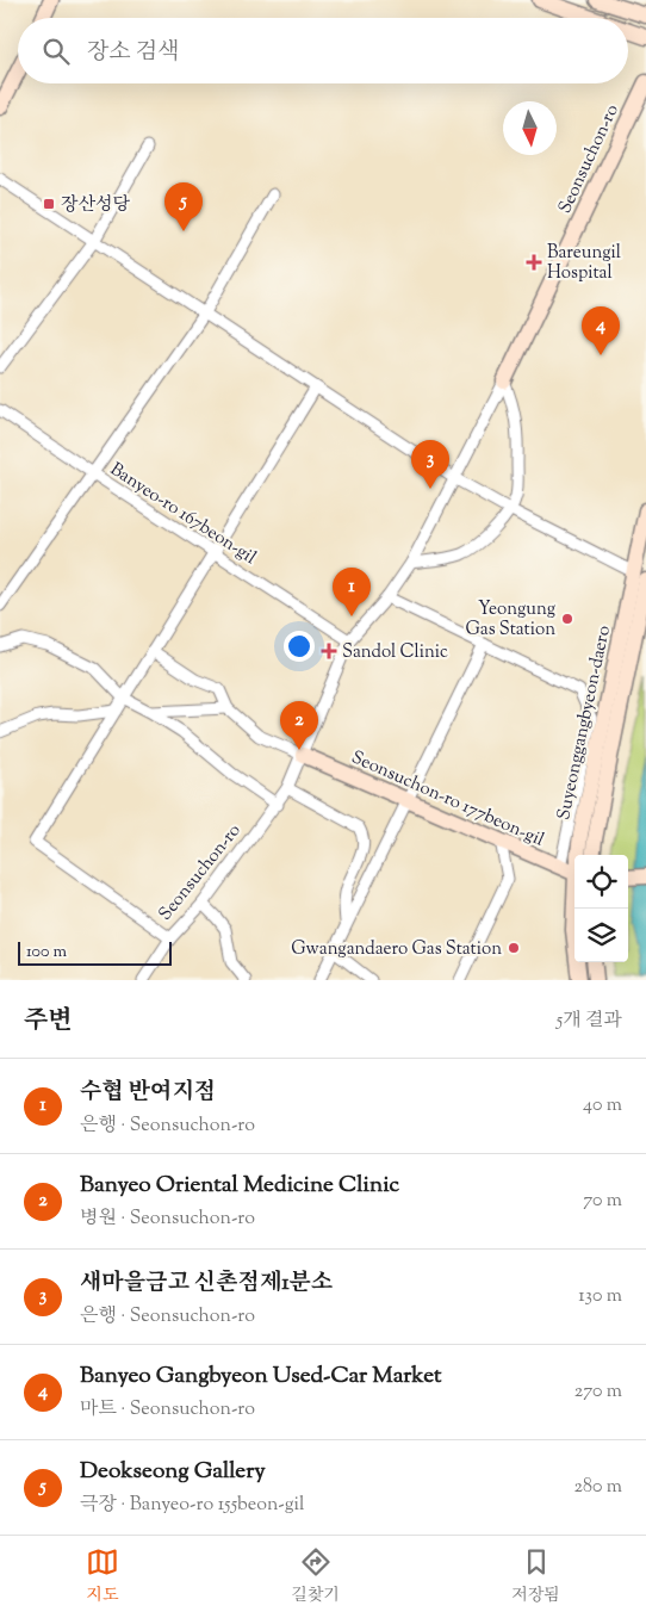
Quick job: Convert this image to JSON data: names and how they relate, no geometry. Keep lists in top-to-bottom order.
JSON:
{
  "streets": {
    "main road": ["Seonsuchon-ro", "Suyeonggangbyeon-daero", "Seonsuchon-ro 177beon-gil"],
    "street": ["Banyeo-ro 167beon-gil"]
  },
  "crossings": [
    ["Seonsuchon-ro", "Banyeo-ro 167beon-gil"],
    ["Seonsuchon-ro", "Seonsuchon-ro 177beon-gil"]
  ],
  "places": {
    "transit": ["장산성당"],
    "health": ["Bareungil Hospital", "Sandol Clinic"],
    "other": ["Yeongung Gas Station", "Gwangandaero Gas Station"]
  },
  "scale_bar": "100 m",
  "north": "bottom",
  "page": {
    "search": "장소 검색",
    "pins": [
      "5",
      "4",
      "3",
      "1",
      "2"
    ],
    "scale": "100 m",
    "heading": ["주변", "5개 결과"],
    "list": [
      {
        "mark": "1",
        "name": "수협 반여지점",
        "note": "은행 · Seonsuchon-ro",
        "value": "40 m"
      },
      {
        "mark": "2",
        "name": "Banyeo Oriental Medicine Clinic",
        "note": "병원 · Seonsuchon-ro",
        "value": "70 m"
      },
      {
        "mark": "3",
        "name": "새마을금고 신촌점제1분소",
        "note": "은행 · Seonsuchon-ro",
        "value": "130 m"
      },
      {
        "mark": "4",
        "name": "Banyeo Gangbyeon Used-Car Market",
        "note": "마트 · Seonsuchon-ro",
        "value": "270 m"
      },
      {
        "mark": "5",
        "name": "Deokseong Gallery",
        "note": "극장 · Banyeo-ro 155beon-gil",
        "value": "280 m"
      }
    ],
    "nav": ["지도", "길찾기", "저장됨"]
  }
}
